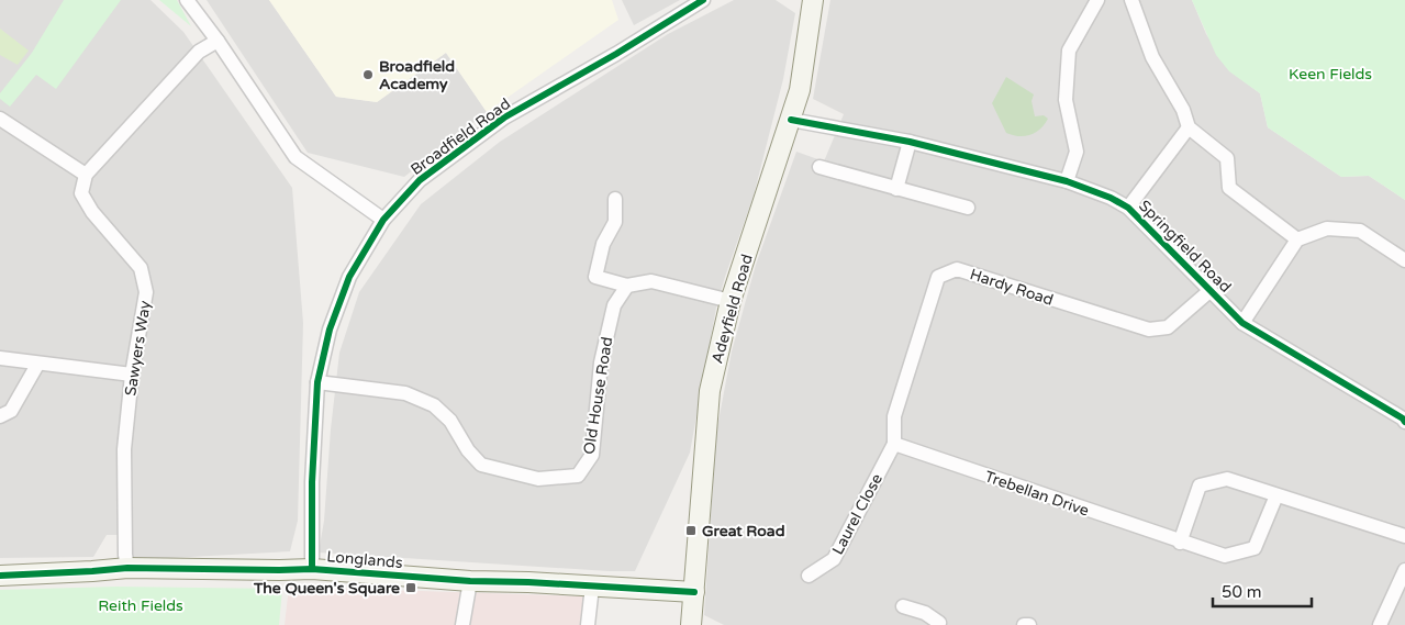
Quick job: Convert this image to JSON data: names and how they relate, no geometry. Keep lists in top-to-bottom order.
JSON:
{
  "streets": {
    "street": [
      "Broadfield Road",
      "Springfield Road",
      "Hardy Road",
      "Adeyfield Road",
      "Sawyers Way",
      "Old House Road",
      "Trebellan Drive",
      "Laurel Close",
      "Longlands"
    ]
  },
  "crossings": [
    ["Broadfield Road", "Old House Road"],
    ["Broadfield Road", "Longlands"],
    ["Springfield Road", "Hardy Road"],
    ["Springfield Road", "Adeyfield Road"],
    ["Hardy Road", "Trebellan Drive"],
    ["Hardy Road", "Laurel Close"],
    ["Adeyfield Road", "Longlands"],
    ["Sawyers Way", "Longlands"],
    ["Trebellan Drive", "Laurel Close"]
  ],
  "parks": ["Keen Fields", "Reith Fields"],
  "places": {
    "other": ["Broadfield Academy"],
    "transit": ["Great Road", "The Queen's Square"]
  },
  "scale_bar": "50 m"
}
